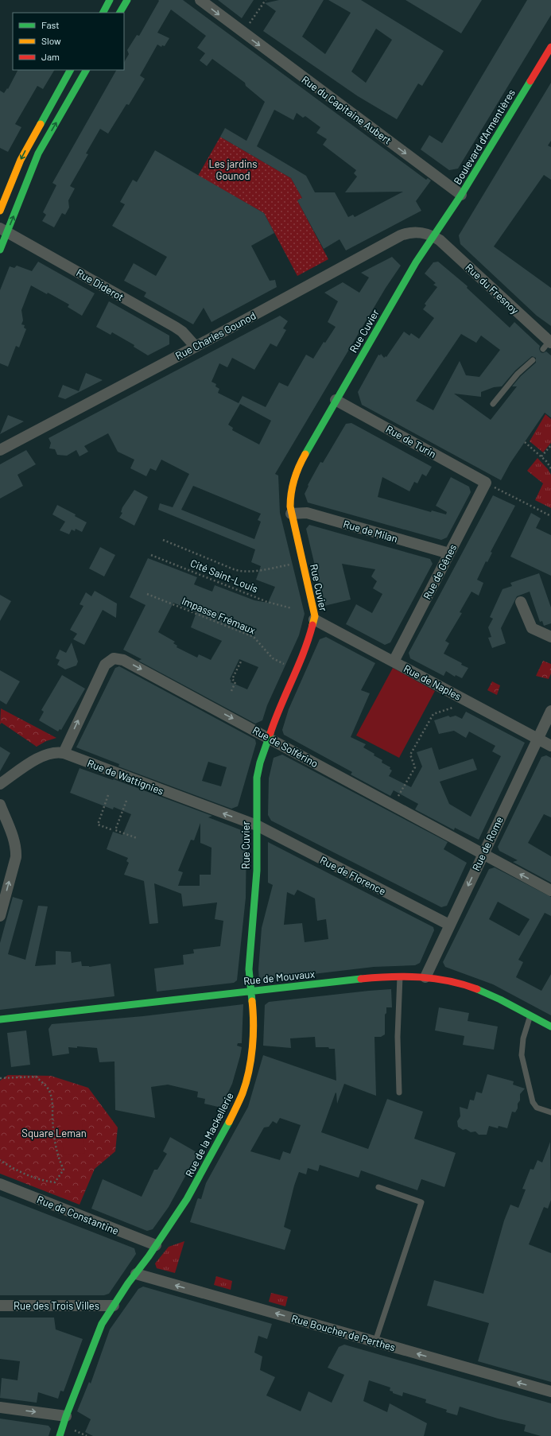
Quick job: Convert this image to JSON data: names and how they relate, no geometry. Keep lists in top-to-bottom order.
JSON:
{
  "streets": {
    "street": [
      "Rue du Capitaine Aubert",
      "Boulevard d'Armentières",
      "Rue Diderot",
      "Rue du Fresnoy",
      "Rue Cuvier",
      "Rue Charles Gounod",
      "Rue de Turin",
      "Rue de Milan",
      "Rue de Gênes",
      "Rue de Naples",
      "Rue de Solférino",
      "Rue de Wattignies",
      "Rue de Rome",
      "Rue de Florence",
      "Rue de Mouvaux",
      "Rue de la Mackellerie",
      "Rue de Constantine",
      "Rue des Trois Villes",
      "Rue Boucher de Perthes"
    ],
    "path": ["Cité Saint-Louis", "Impasse Frémaux"]
  },
  "crossings": [
    ["Rue du Capitaine Aubert", "Boulevard d'Armentières"],
    ["Boulevard d'Armentières", "Rue du Fresnoy"],
    ["Boulevard d'Armentières", "Rue Cuvier"],
    ["Boulevard d'Armentières", "Rue Charles Gounod"],
    ["Rue Diderot", "Rue Charles Gounod"],
    ["Rue du Fresnoy", "Rue Cuvier"],
    ["Rue du Fresnoy", "Rue Charles Gounod"],
    ["Rue Cuvier", "Rue Charles Gounod"],
    ["Rue Cuvier", "Rue de Turin"],
    ["Rue Cuvier", "Rue de Milan"],
    ["Rue Cuvier", "Impasse Frémaux"],
    ["Rue Cuvier", "Rue de Naples"],
    ["Rue Cuvier", "Rue de Solférino"],
    ["Rue Cuvier", "Rue de Wattignies"],
    ["Rue Cuvier", "Rue de Florence"],
    ["Rue Cuvier", "Rue de Mouvaux"],
    ["Rue Cuvier", "Rue de la Mackellerie"],
    ["Rue de Turin", "Rue de Gênes"],
    ["Rue de Milan", "Rue de Gênes"],
    ["Rue de Gênes", "Rue de Naples"],
    ["Rue de Naples", "Rue de Rome"],
    ["Rue de Solférino", "Rue de Wattignies"],
    ["Rue de Solférino", "Rue de Rome"],
    ["Rue de Wattignies", "Rue de Florence"],
    ["Rue de Rome", "Rue de Florence"],
    ["Rue de Rome", "Rue de Mouvaux"],
    ["Rue de Mouvaux", "Rue de la Mackellerie"],
    ["Rue de la Mackellerie", "Rue de Constantine"],
    ["Rue de la Mackellerie", "Rue des Trois Villes"],
    ["Rue de la Mackellerie", "Rue Boucher de Perthes"]
  ],
  "one_way": ["Rue du Capitaine Aubert", "Rue de Wattignies", "Rue Boucher de Perthes"],
  "parks": ["Les jardins Gounod", "Square Leman"],
  "legend": ["Fast", "Slow", "Jam"]
}
